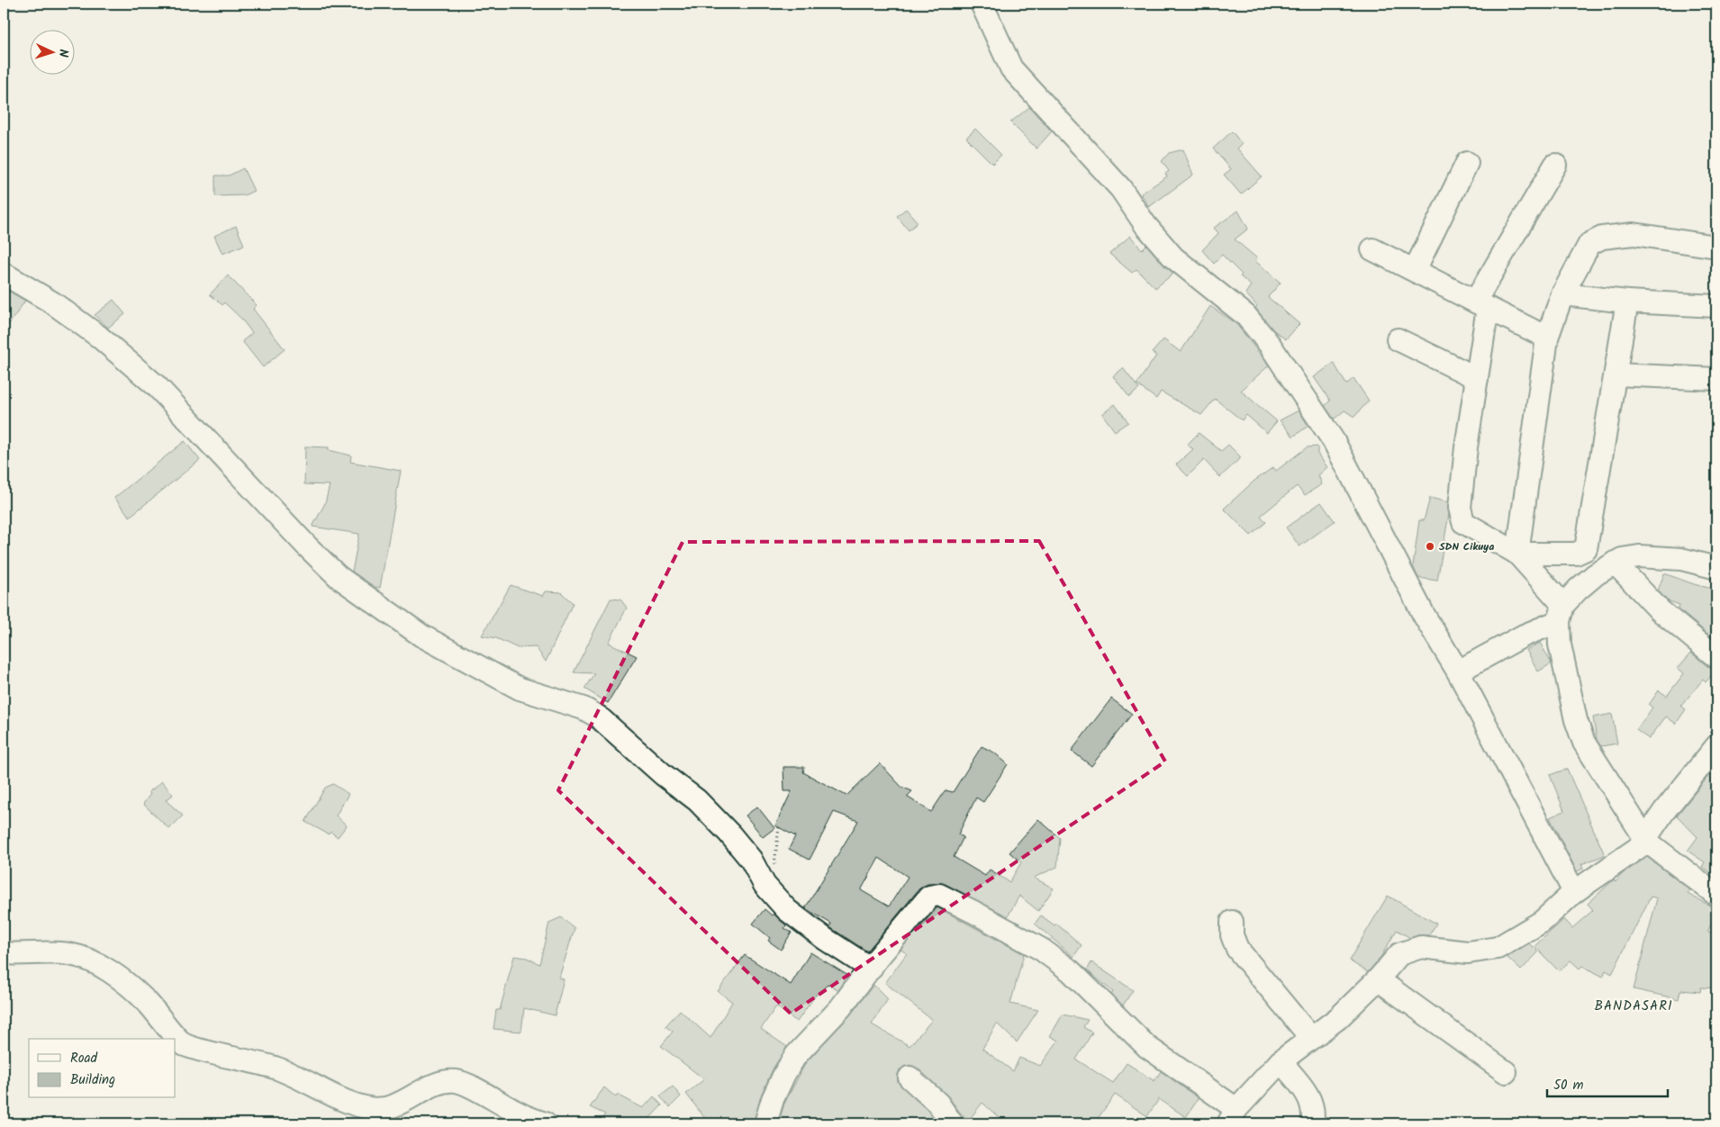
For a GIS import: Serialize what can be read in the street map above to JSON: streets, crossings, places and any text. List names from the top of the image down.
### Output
{
  "districts": ["BANDASARI"],
  "places": ["SDN Cikuya"],
  "legend": ["Road", "Building"],
  "scale_bar": "50 m",
  "north": "right"
}
